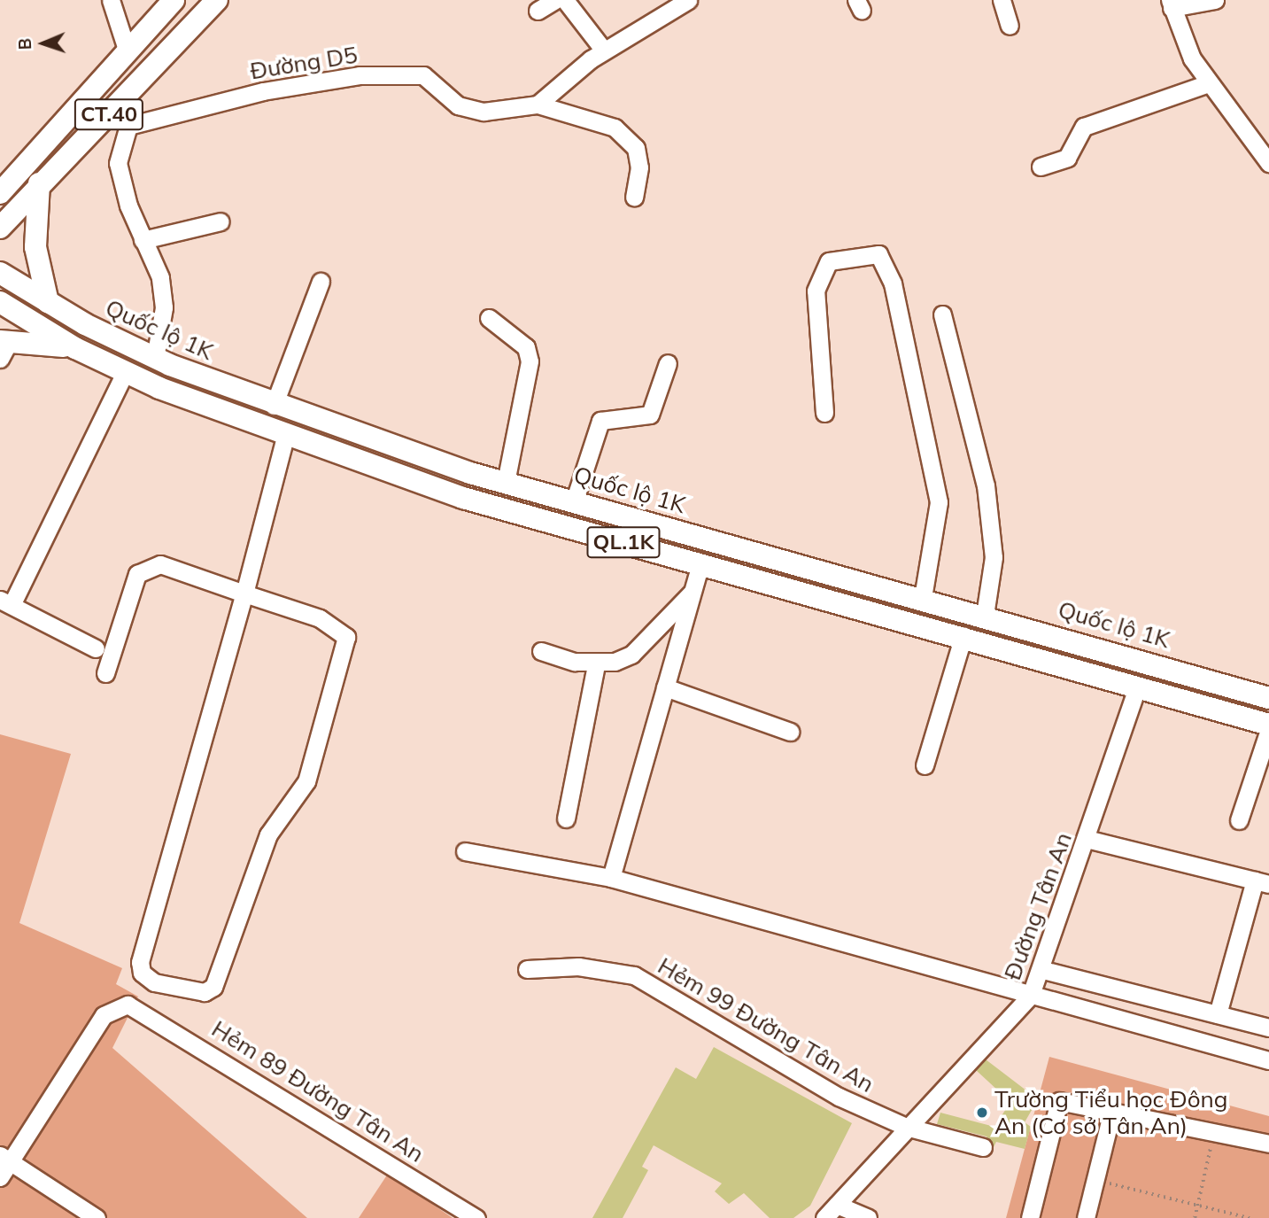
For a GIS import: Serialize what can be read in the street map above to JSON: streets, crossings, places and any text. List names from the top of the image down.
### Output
{
  "streets": {
    "main road": ["CT.40", "Quốc lộ 1K", "QL.1K"],
    "street": [
      "Đường D5",
      "Đường Tân An",
      "Hẻm 99 Đường Tân An",
      "Hẻm 89 Đường Tân An"
    ]
  },
  "crossings": [
    ["QL.1K", "Đường Tân An"],
    ["Đường Tân An", "Hẻm 99 Đường Tân An"]
  ],
  "places": ["Trường Tiểu học Đông An (Cơ sở Tân An)"],
  "north": "left"
}
